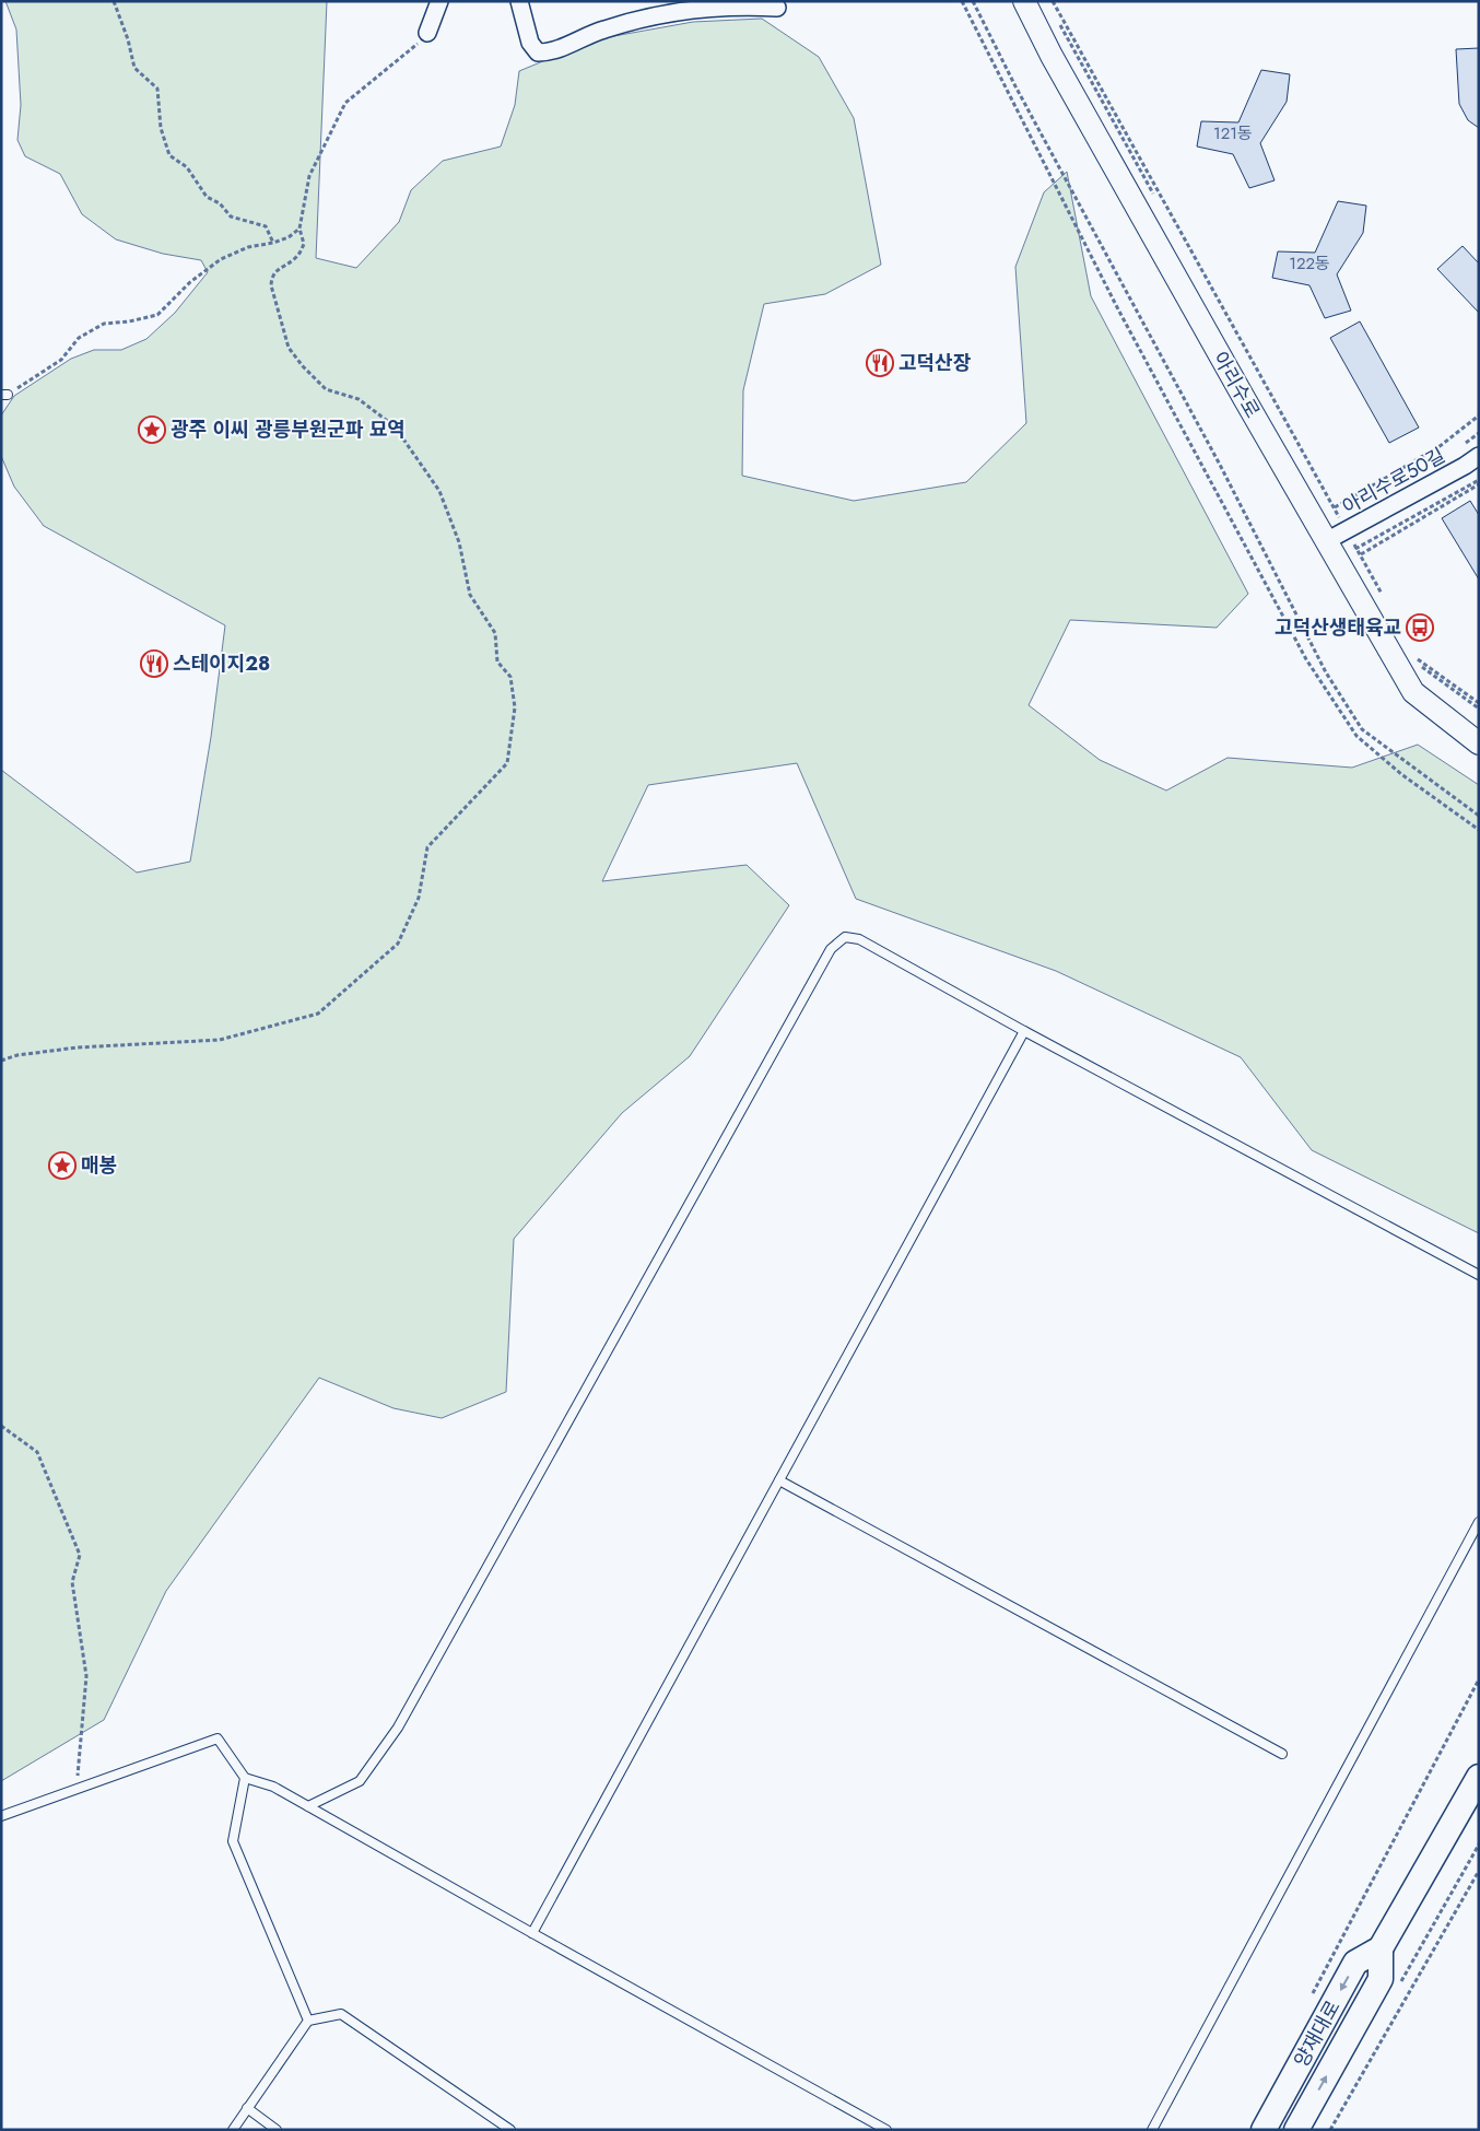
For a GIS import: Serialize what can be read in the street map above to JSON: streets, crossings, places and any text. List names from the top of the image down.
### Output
{
  "streets": {
    "main road": ["아리수로", "양재대로"],
    "street": ["아리수로50길"]
  },
  "crossings": [
    ["아리수로", "아리수로50길"]
  ],
  "places": {
    "restaurant": ["고덕산장", "스테이지28"],
    "place": ["광주 이씨 광릉부원군파 묘역", "매봉"],
    "bus stop": ["고덕산생태육교"]
  },
  "house_numbers": ["121동", "122동"]
}
